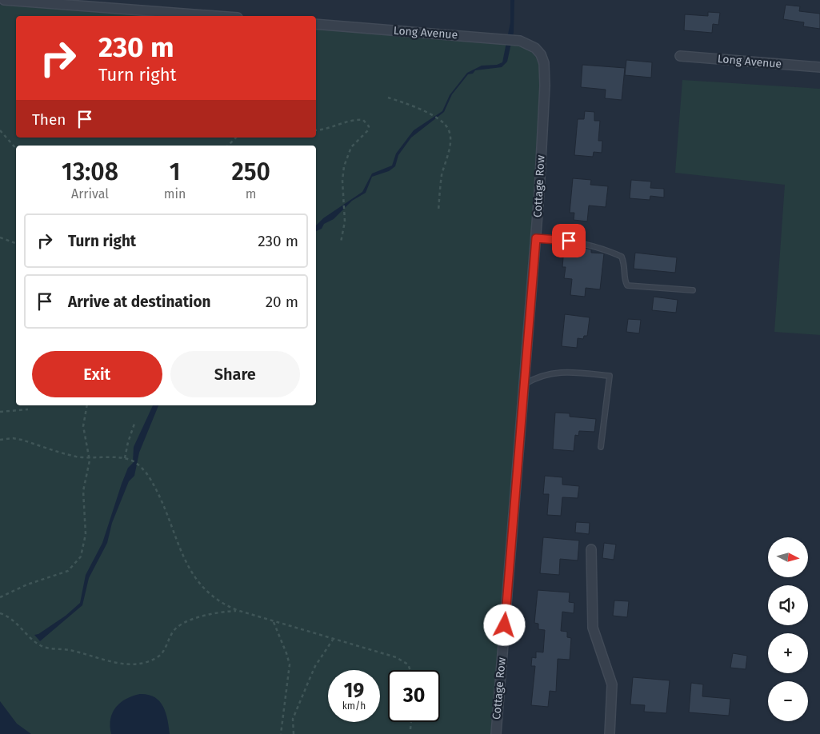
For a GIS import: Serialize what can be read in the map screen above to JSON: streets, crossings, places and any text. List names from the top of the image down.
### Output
{
  "streets": {
    "street": ["Long Avenue", "Cottage Row"]
  },
  "crossings": [
    ["Long Avenue", "Cottage Row"]
  ],
  "north": "right",
  "page": {
    "turn": ["230 m", "Turn right"],
    "then": "Then",
    "eta": [
      "13:08",
      "Arrival",
      "1",
      "min",
      "250",
      "m"
    ],
    "list": [
      {
        "name": "Turn right",
        "value": "230 m"
      },
      {
        "name": "Arrive at destination",
        "value": "20 m"
      }
    ],
    "buttons": ["Exit", "Share"],
    "map_buttons": ["+", "−"],
    "speed": "19 km/h",
    "limit": "30"
  }
}
